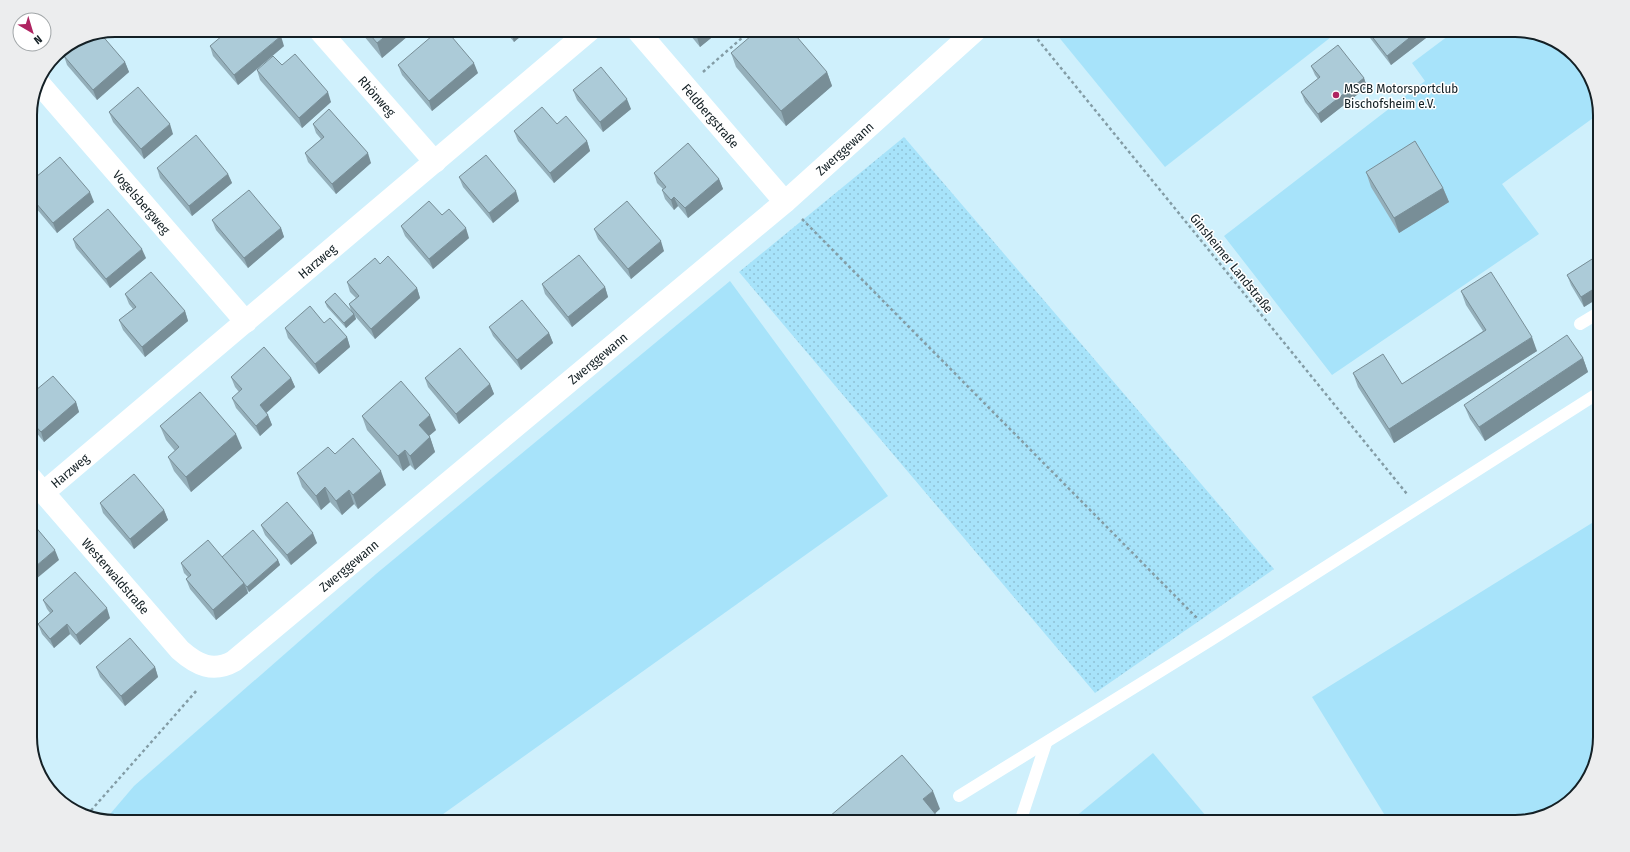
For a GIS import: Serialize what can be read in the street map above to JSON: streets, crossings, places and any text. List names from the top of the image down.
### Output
{
  "streets": {
    "street": [
      "Rhönweg",
      "Feldbergstraße",
      "Zwerggewann",
      "Vogelsbergweg",
      "Harzweg",
      "Westerwaldstraße"
    ],
    "path": ["Ginsheimer Landstraße"]
  },
  "crossings": [
    ["Rhönweg", "Harzweg"],
    ["Feldbergstraße", "Zwerggewann"],
    ["Zwerggewann", "Westerwaldstraße"],
    ["Vogelsbergweg", "Harzweg"],
    ["Harzweg", "Westerwaldstraße"]
  ],
  "places": ["MSCB Motorsportclub Bischofsheim e.V."],
  "north": "bottom right"
}
